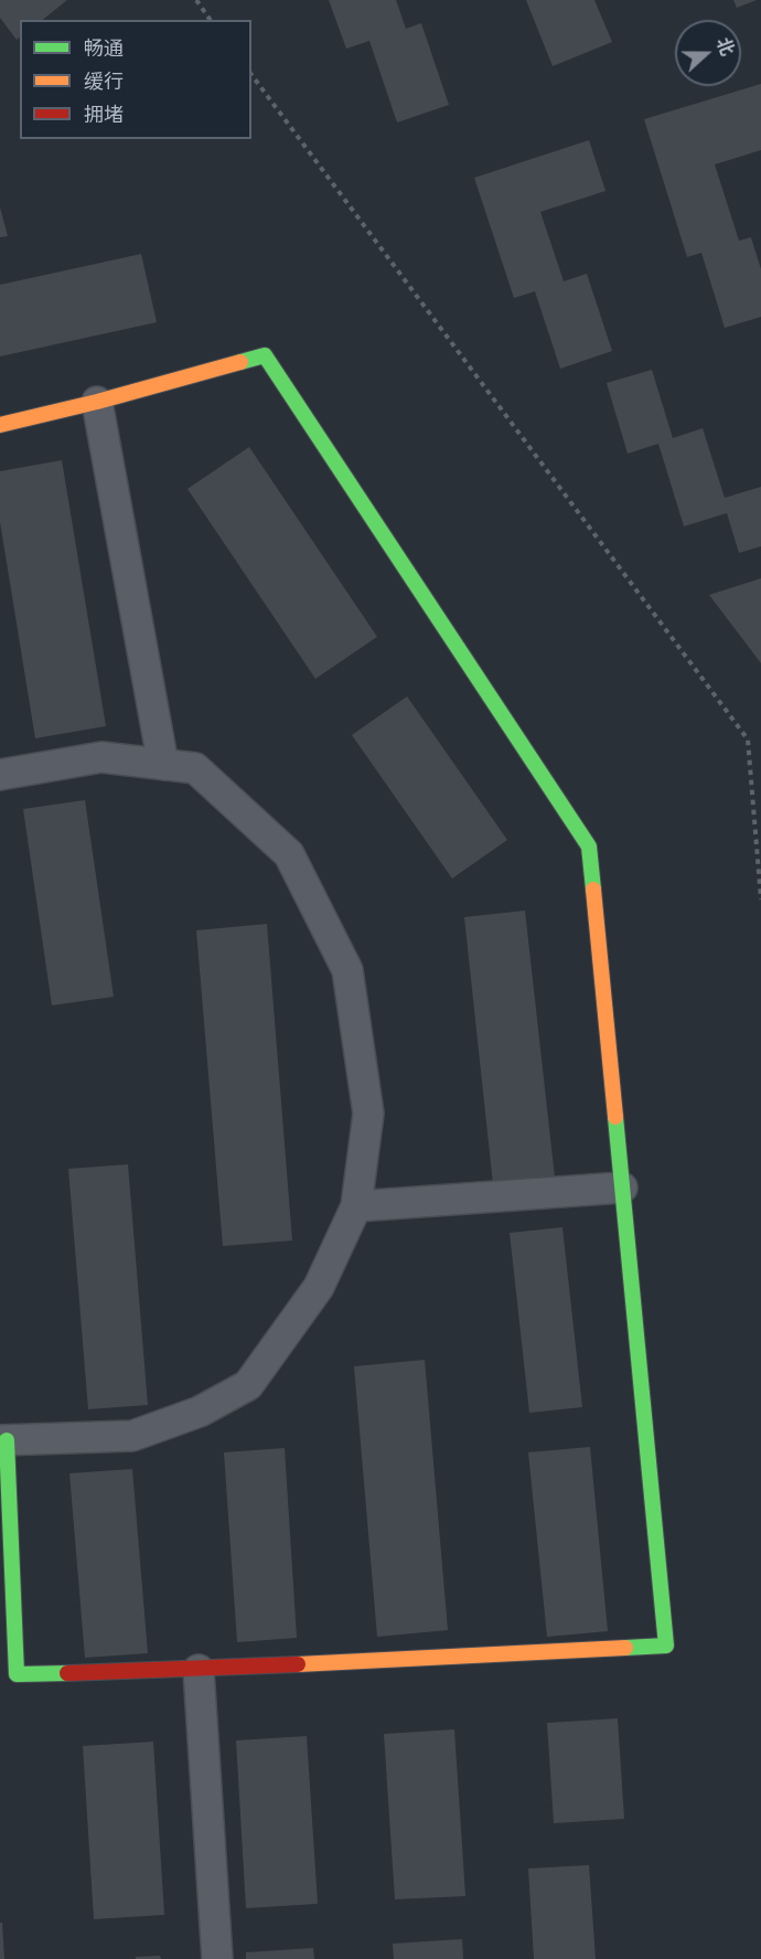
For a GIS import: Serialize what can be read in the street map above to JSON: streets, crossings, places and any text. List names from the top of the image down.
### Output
{
  "legend": ["畅通", "缓行", "拥堵"],
  "north": "right"
}
